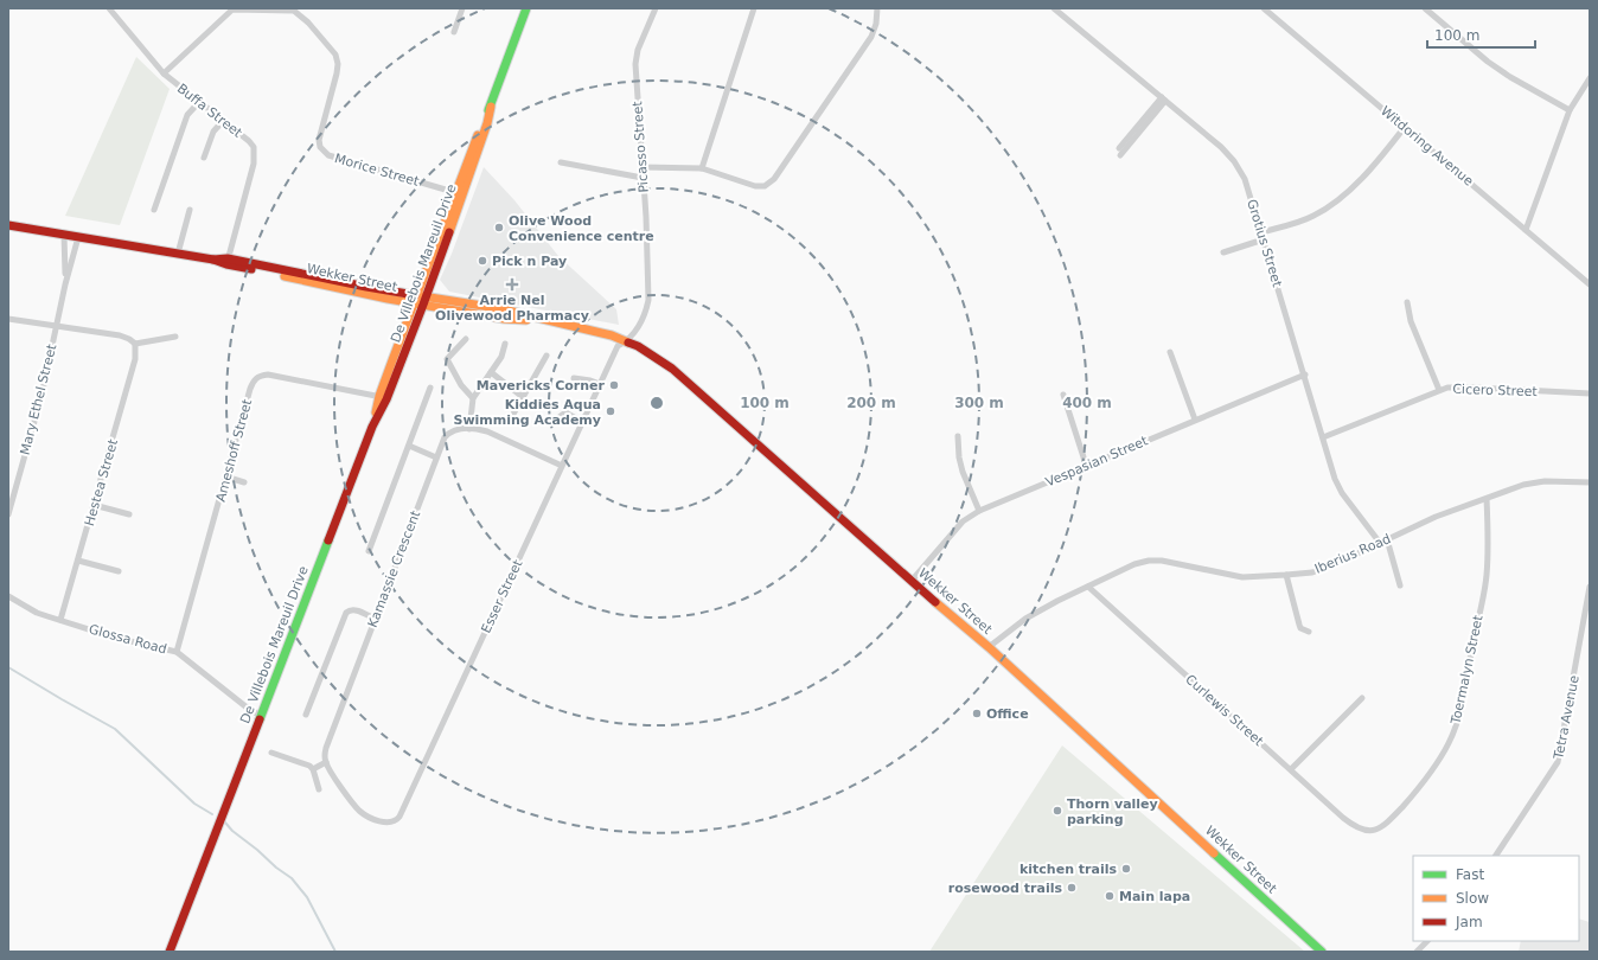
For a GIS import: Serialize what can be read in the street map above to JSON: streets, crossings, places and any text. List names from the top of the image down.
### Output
{
  "streets": {
    "street": [
      "Buffa Street",
      "Witdoring Avenue",
      "Picasso Street",
      "Morice Street",
      "Grotius Street",
      "De Villebois Mareuil Drive",
      "Wekker Street",
      "Cicero Street",
      "Mary Ethel Street",
      "Ameshoff Street",
      "Vespasian Street",
      "Hestea Street",
      "Iberius Road",
      "Kamassie Crescent",
      "Esser Street",
      "Glossa Road",
      "Toermalyn Street",
      "Curlewis Street",
      "Tetra Avenue"
    ]
  },
  "crossings": [
    ["Buffa Street", "Morice Street"],
    ["Buffa Street", "Wekker Street"],
    ["Picasso Street", "Wekker Street"],
    ["Picasso Street", "Esser Street"],
    ["Morice Street", "De Villebois Mareuil Drive"],
    ["Grotius Street", "Cicero Street"],
    ["Grotius Street", "Vespasian Street"],
    ["Grotius Street", "Iberius Road"],
    ["De Villebois Mareuil Drive", "Wekker Street"],
    ["De Villebois Mareuil Drive", "Ameshoff Street"],
    ["De Villebois Mareuil Drive", "Glossa Road"],
    ["Wekker Street", "Mary Ethel Street"],
    ["Wekker Street", "Vespasian Street"],
    ["Wekker Street", "Iberius Road"],
    ["Wekker Street", "Esser Street"],
    ["Ameshoff Street", "Glossa Road"],
    ["Hestea Street", "Glossa Road"],
    ["Iberius Road", "Toermalyn Street"],
    ["Iberius Road", "Curlewis Street"],
    ["Kamassie Crescent", "Esser Street"],
    ["Toermalyn Street", "Curlewis Street"]
  ],
  "places": {
    "other": [
      "Olive Wood Convenience centre",
      "Pick n Pay",
      "Mavericks Corner",
      "Kiddies Aqua Swimming Academy",
      "Office",
      "Thorn valley parking",
      "kitchen trails",
      "rosewood trails",
      "Main lapa"
    ],
    "health": ["Arrie Nel Olivewood Pharmacy"]
  },
  "legend": ["Fast", "Slow", "Jam"],
  "scale_bar": "100 m",
  "rings": [
    "100 m",
    "200 m",
    "300 m",
    "400 m"
  ]
}
